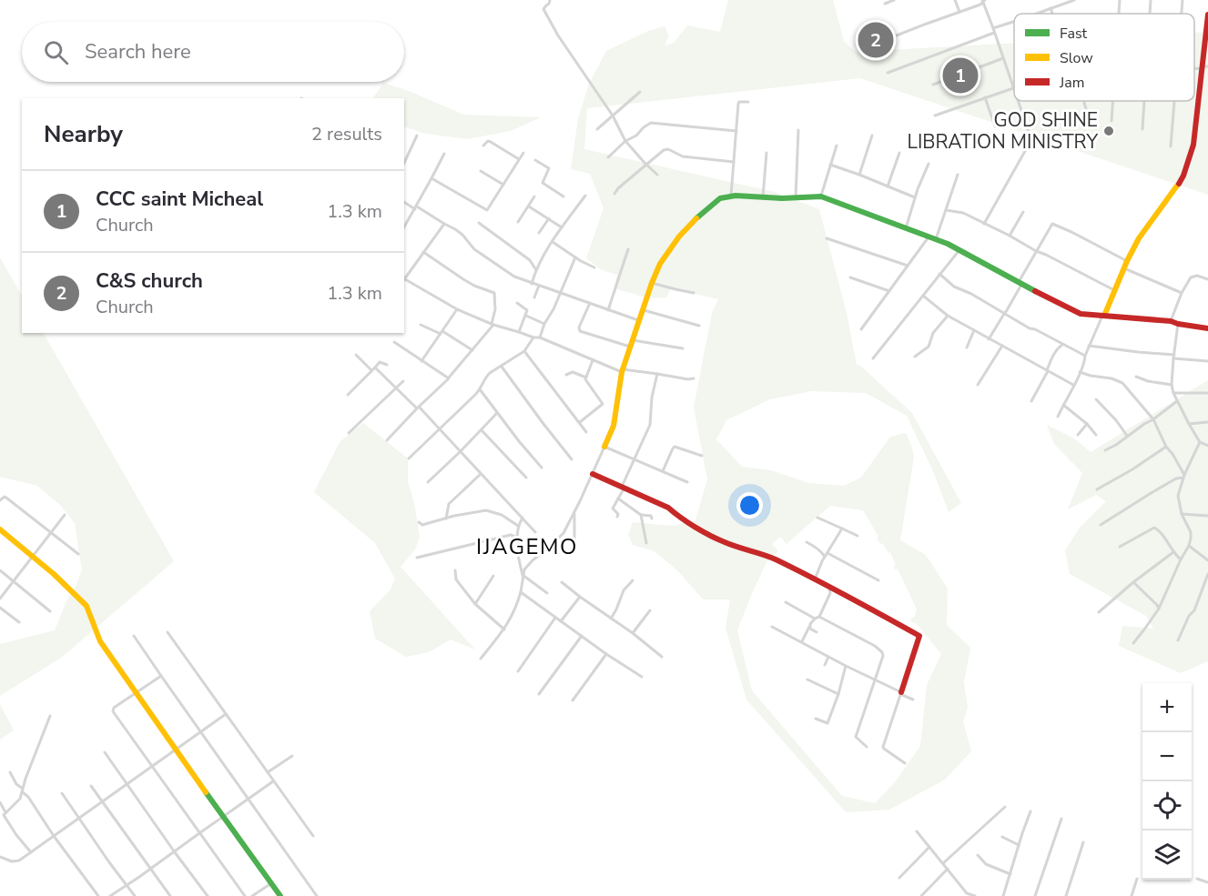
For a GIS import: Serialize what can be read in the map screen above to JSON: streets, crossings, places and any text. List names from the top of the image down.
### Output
{
  "districts": ["IJAGEMO"],
  "places": ["GOD SHINE LIBRATION MINISTRY"],
  "legend": ["Fast", "Slow", "Jam"],
  "page": {
    "pins": ["2", "1"],
    "search": "Search here",
    "heading": ["Nearby", "2 results"],
    "list": [
      {
        "mark": "1",
        "name": "CCC saint Micheal",
        "note": "Church",
        "value": "1.3 km"
      },
      {
        "mark": "2",
        "name": "C&S church",
        "note": "Church",
        "value": "1.3 km"
      }
    ],
    "map_buttons": ["+", "−"]
  }
}
